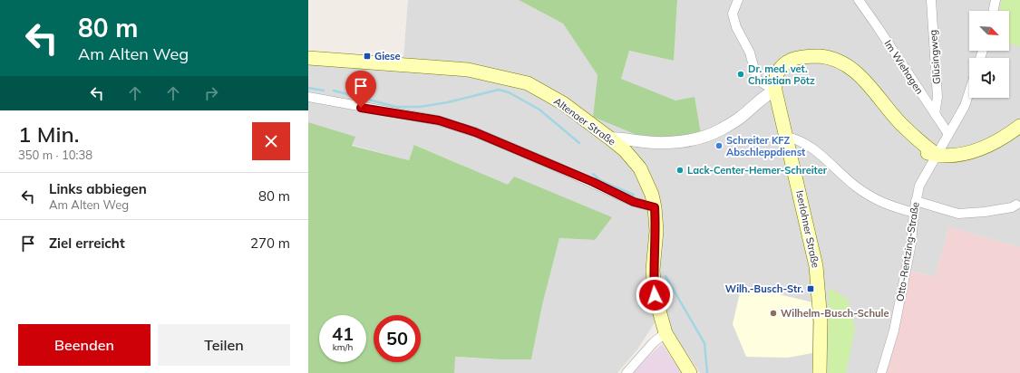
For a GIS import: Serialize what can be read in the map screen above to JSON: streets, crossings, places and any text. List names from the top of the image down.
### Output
{
  "streets": {
    "main road": ["Altenaer Straße", "Iserlohner Straße"],
    "street": ["Glüsingweg", "Im Wiehagen", "Otto-Rentzing-Straße"]
  },
  "crossings": [
    ["Glüsingweg", "Im Wiehagen"],
    ["Im Wiehagen", "Otto-Rentzing-Straße"],
    ["Iserlohner Straße", "Otto-Rentzing-Straße"]
  ],
  "places": {
    "transit": ["Giese", "Wilh.-Busch-Str."],
    "other": [
      "Dr. med. vet. Christian Pötz",
      "Schreiter KFZ Abschleppdienst",
      "Lack-Center-Hemer-Schreiter",
      "Wilhelm-Busch-Schule"
    ]
  },
  "north": "bottom right",
  "page": {
    "turn": ["80 m", "Am Alten Weg"],
    "heading": ["1 Min.", "350 m · 10:38"],
    "list": [
      {
        "name": "Links abbiegen",
        "note": "Am Alten Weg",
        "value": "80 m"
      },
      {
        "name": "Ziel erreicht",
        "value": "270 m"
      }
    ],
    "speed": "41 km/h",
    "limit": "50",
    "buttons": ["Beenden", "Teilen"]
  }
}
